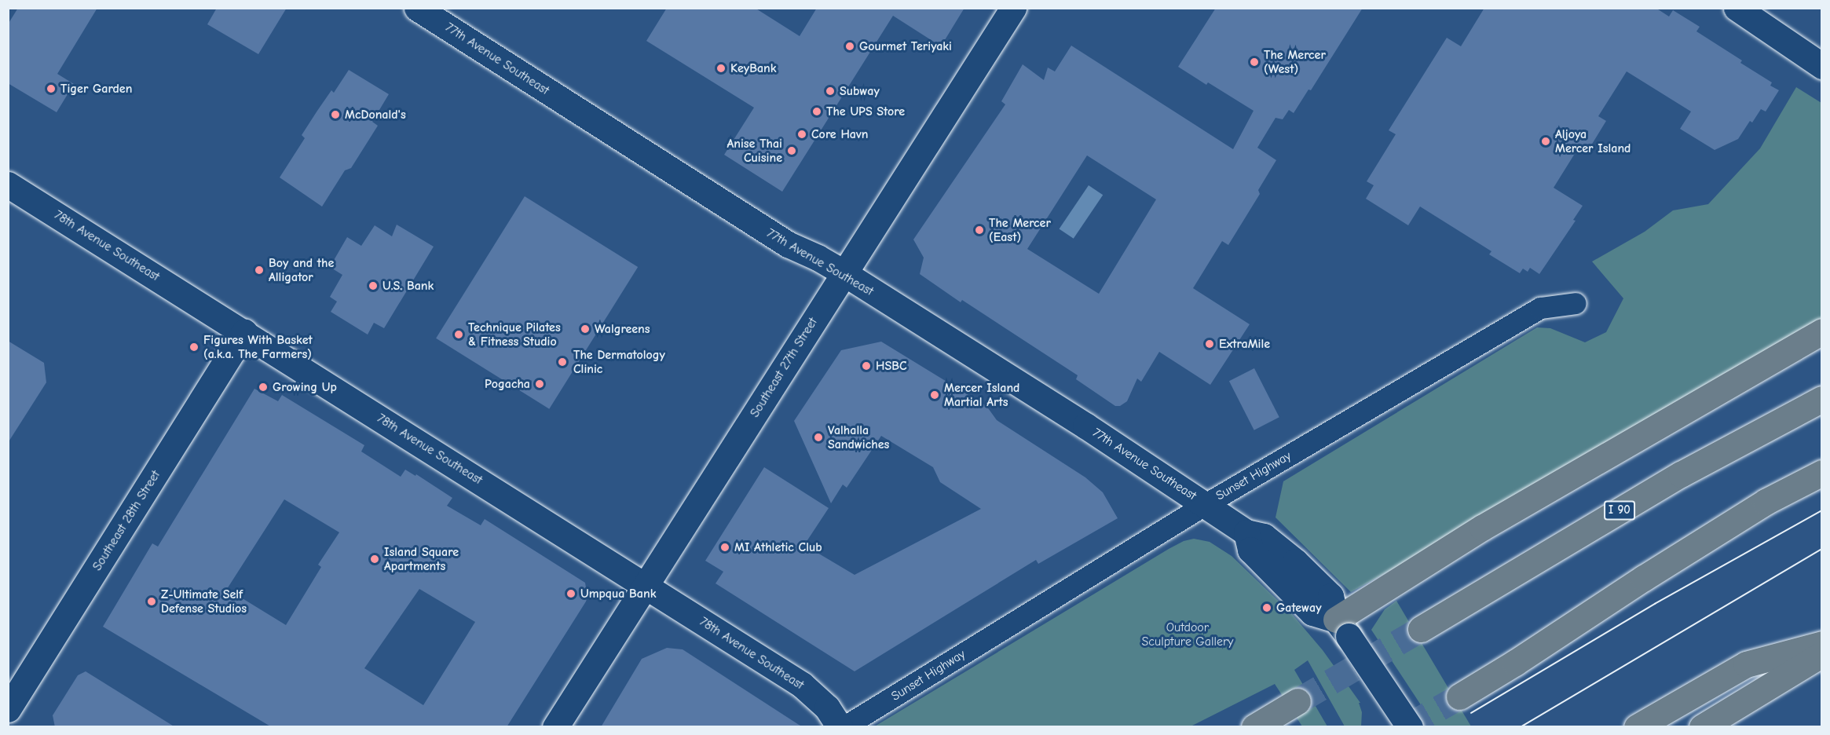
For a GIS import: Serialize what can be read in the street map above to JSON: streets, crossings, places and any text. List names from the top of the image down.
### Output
{
  "streets": {
    "highway": ["I 90"],
    "street": [
      "77th Avenue Southeast",
      "78th Avenue Southeast",
      "Southeast 27th Street",
      "Sunset Highway",
      "Southeast 28th Street"
    ]
  },
  "crossings": [
    ["77th Avenue Southeast", "Southeast 27th Street"],
    ["77th Avenue Southeast", "Sunset Highway"],
    ["78th Avenue Southeast", "Southeast 27th Street"],
    ["78th Avenue Southeast", "Sunset Highway"],
    ["78th Avenue Southeast", "Southeast 28th Street"]
  ],
  "parks": ["Outdoor Sculpture Gallery"],
  "places": [
    "Gourmet Teriyaki",
    "The Mercer (West)",
    "KeyBank",
    "Tiger Garden",
    "Subway",
    "The UPS Store",
    "McDonald's",
    "Core Havn",
    "Aljoya Mercer Island",
    "Anise Thai Cuisine",
    "The Mercer (East)",
    "Boy and the Alligator",
    "U.S. Bank",
    "Walgreens",
    "Technique Pilates & Fitness Studio",
    "ExtraMile",
    "Figures With Basket (a.k.a. The Farmers)",
    "The Dermatology Clinic",
    "HSBC",
    "Pogacha",
    "Growing Up",
    "Mercer Island Martial Arts",
    "Valhalla Sandwiches",
    "MI Athletic Club",
    "Island Square Apartments",
    "Umpqua Bank",
    "Z-Ultimate Self Defense Studios",
    "Gateway"
  ]
}
